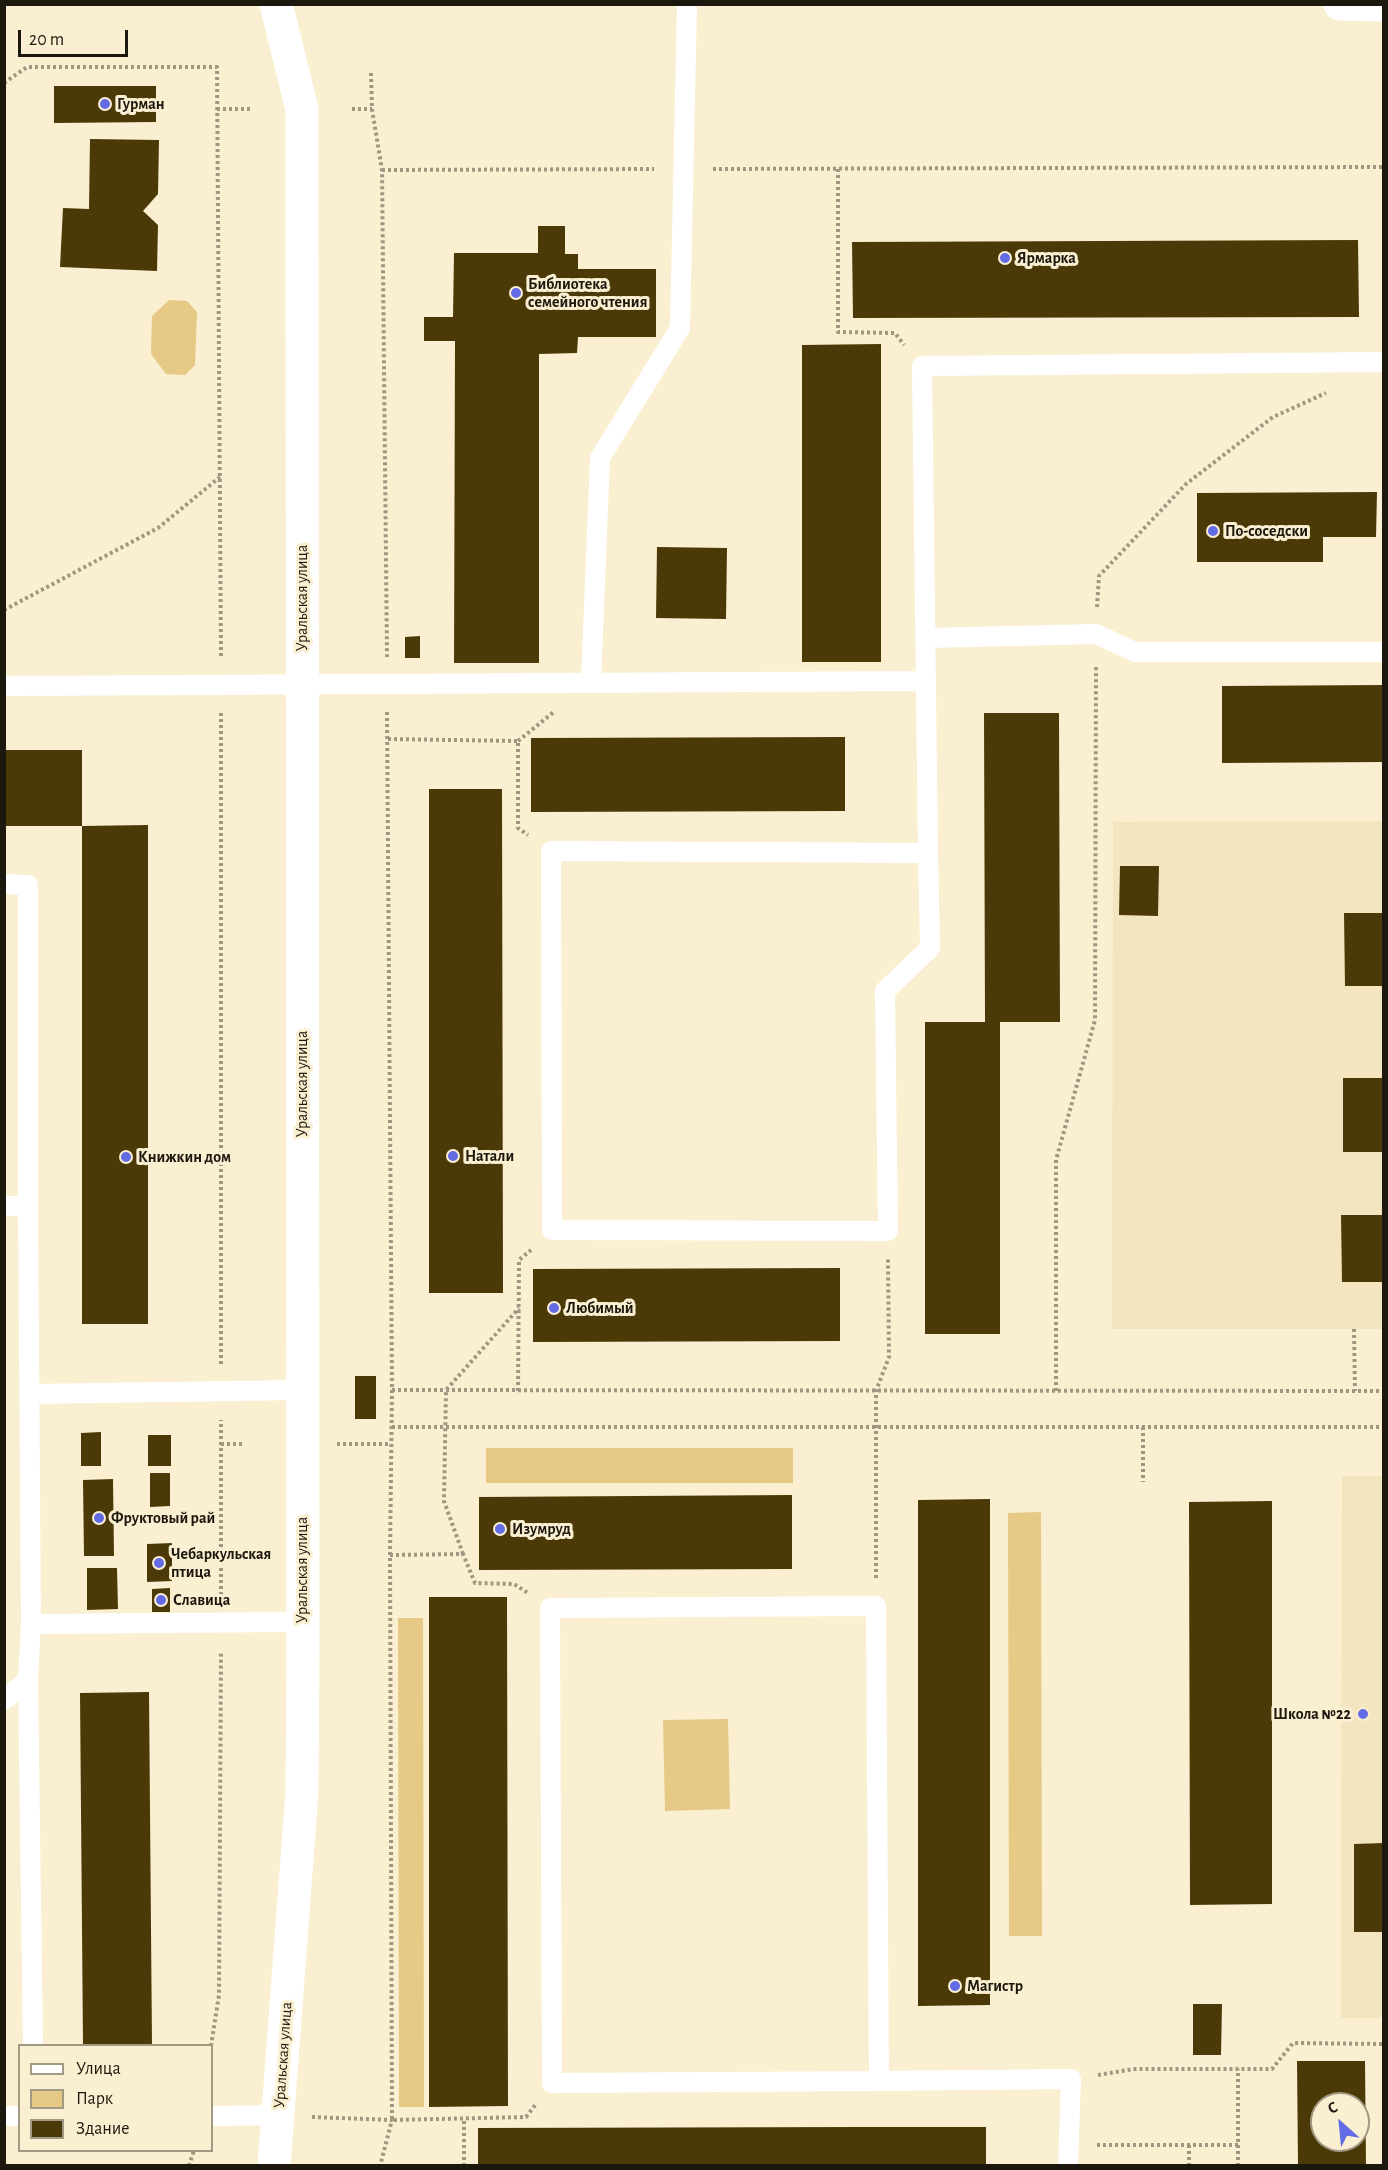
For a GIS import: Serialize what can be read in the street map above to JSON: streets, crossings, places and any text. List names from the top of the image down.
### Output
{
  "streets": {
    "street": ["Уральская улица"]
  },
  "places": [
    "Гурман",
    "Ярмарка",
    "Библиотека семейного чтения",
    "По-соседски",
    "Натали",
    "Книжкин дом",
    "Любимый",
    "Фруктовый рай",
    "Изумруд",
    "Чебаркульская птица",
    "Славица",
    "Школа №22",
    "Магистр"
  ],
  "legend": ["Улица", "Парк", "Здание"],
  "scale_bar": "20 m",
  "north": "top left"
}
